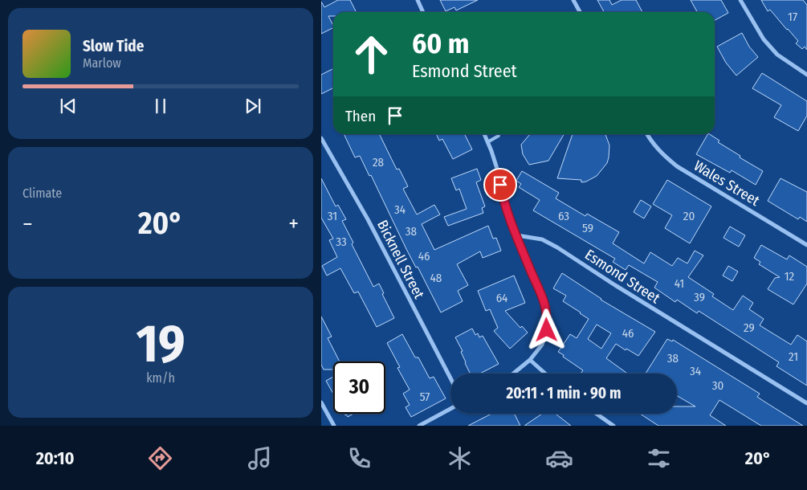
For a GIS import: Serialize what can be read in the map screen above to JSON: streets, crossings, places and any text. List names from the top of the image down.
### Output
{
  "streets": {
    "street": ["Wales Street", "Bicknell Street", "Esmond Street"]
  },
  "house_numbers": [
    "17",
    "28",
    "34",
    "31",
    "63",
    "20",
    "59",
    "38",
    "33",
    "46",
    "12",
    "48",
    "41",
    "39",
    "64",
    "29",
    "46",
    "21",
    "38",
    "34",
    "30",
    "57"
  ],
  "page": {
    "turn": ["60 m", "Esmond Street"],
    "song": ["Slow Tide", "Marlow"],
    "then": "Then",
    "tile": [
      "Climate",
      ["19", "km/h"]
    ],
    "heat": ["−", "20°", "+"],
    "limit": "30",
    "trip": "20:11 · 1 min · 90 m",
    "tabs": ["20:10", "20°"]
  }
}
